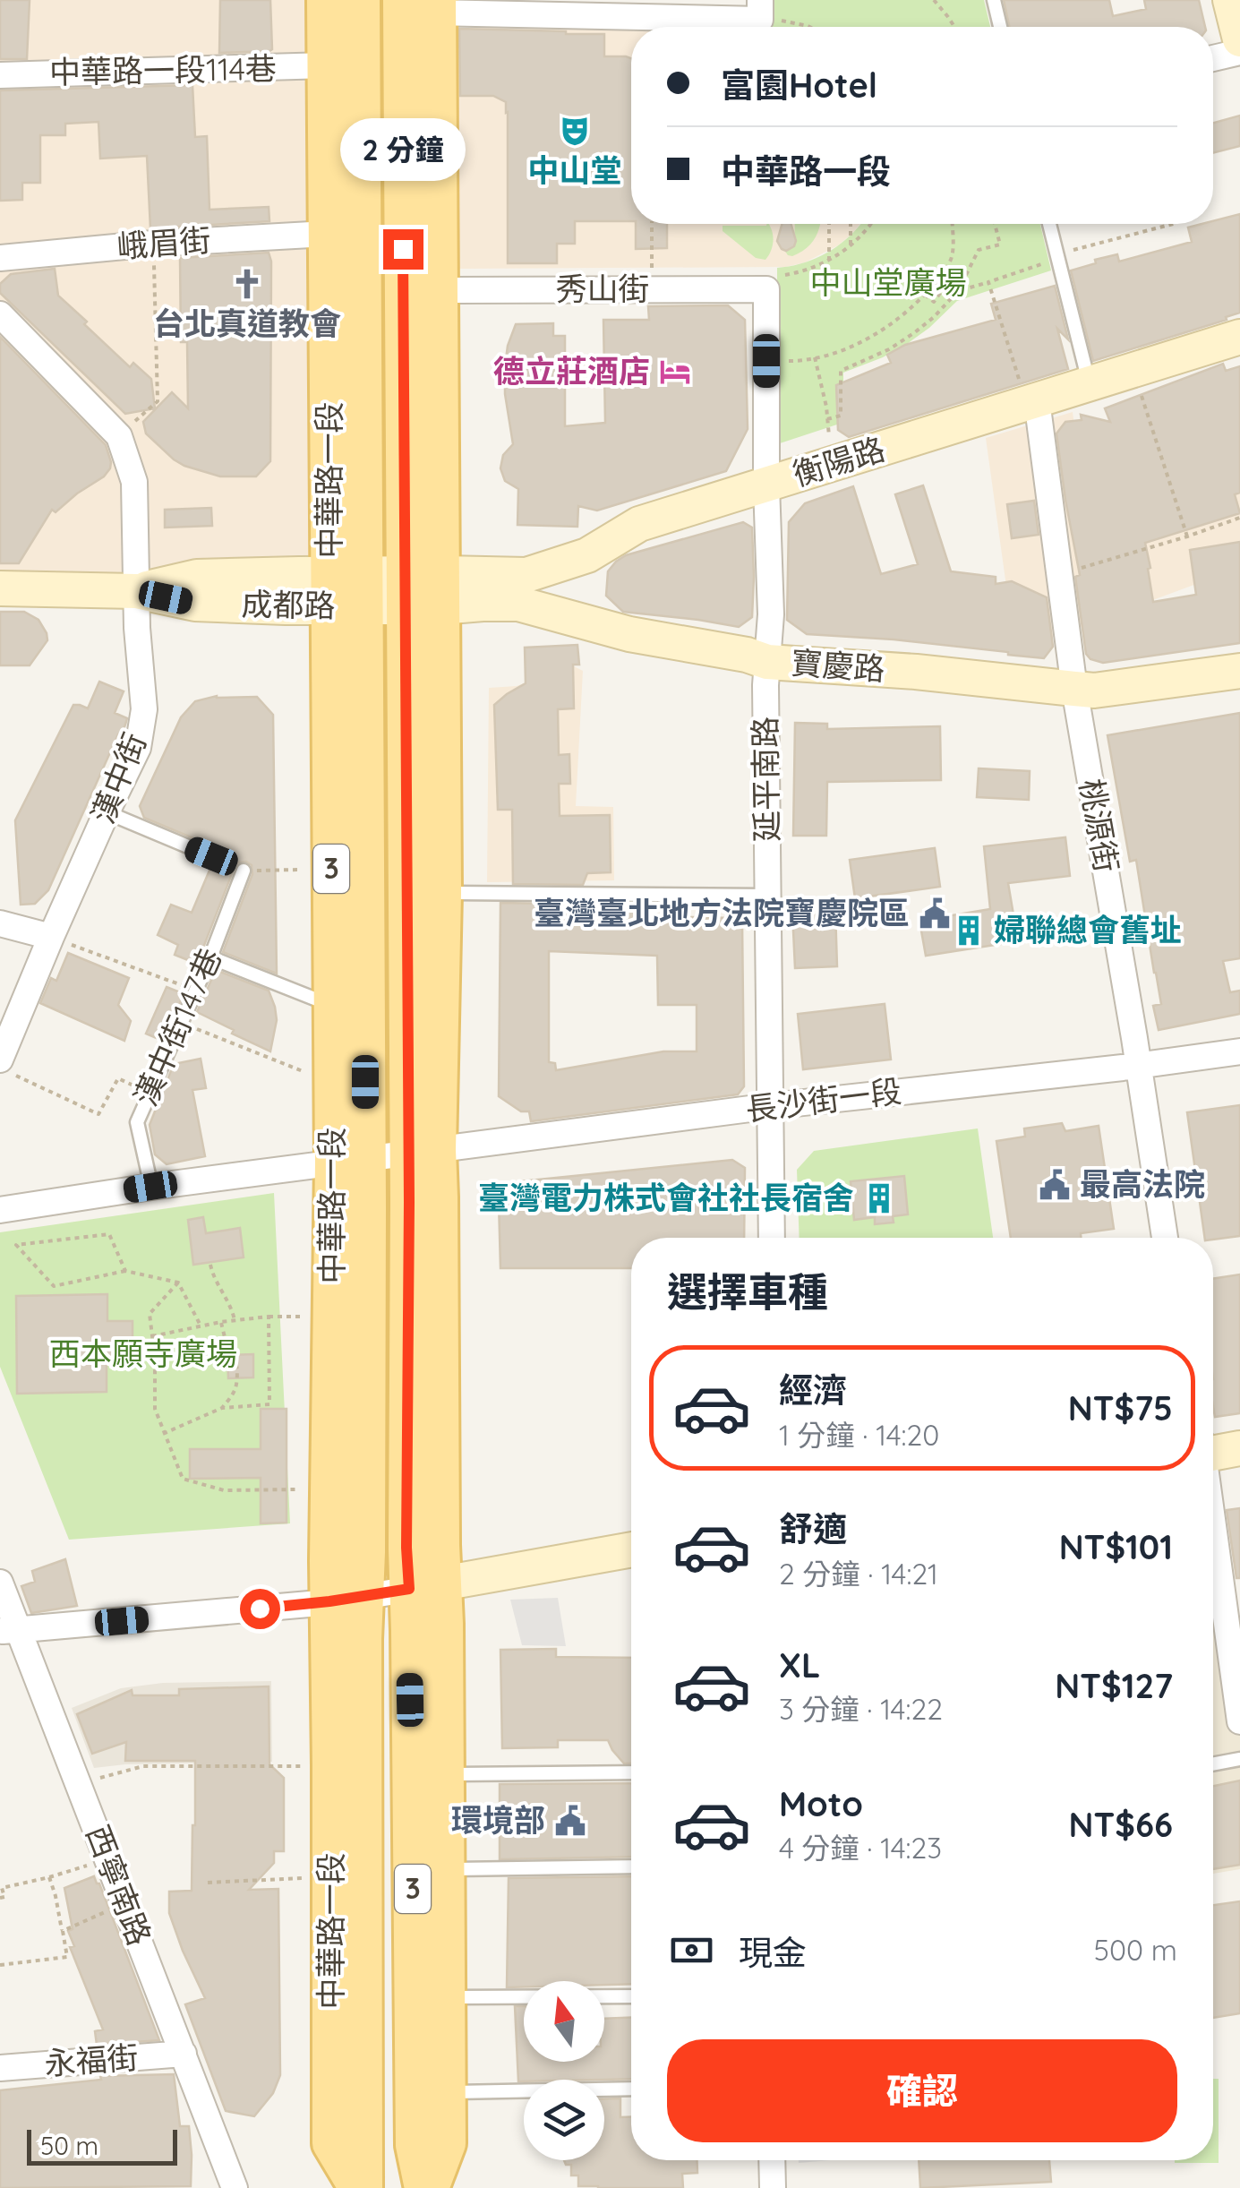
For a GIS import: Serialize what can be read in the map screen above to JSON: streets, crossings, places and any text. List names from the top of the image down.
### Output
{
  "streets": {
    "main road": ["中華路一段", "3"],
    "street": [
      "中華路一段114巷",
      "峨眉街",
      "秀山街",
      "衡陽路",
      "成都路",
      "寶慶路",
      "漢中街",
      "延平南路",
      "桃源街",
      "長沙街一段",
      "西寧南路",
      "永福街"
    ],
    "lane": ["漢中街147巷"]
  },
  "crossings": [
    ["中華路一段114巷", "中華路一段"],
    ["峨眉街", "中華路一段"],
    ["秀山街", "延平南路"],
    ["秀山街", "3"],
    ["衡陽路", "成都路"],
    ["衡陽路", "寶慶路"],
    ["衡陽路", "延平南路"],
    ["衡陽路", "桃源街"],
    ["衡陽路", "3"],
    ["中華路一段", "成都路"],
    ["中華路一段", "長沙街一段"],
    ["成都路", "寶慶路"],
    ["成都路", "漢中街"],
    ["成都路", "3"],
    ["寶慶路", "延平南路"],
    ["寶慶路", "桃源街"],
    ["寶慶路", "3"],
    ["延平南路", "長沙街一段"],
    ["桃源街", "長沙街一段"],
    ["3", "長沙街一段"],
    ["漢中街147巷", "長沙街一段"],
    ["西寧南路", "永福街"]
  ],
  "parks": ["中山堂廣場", "西本願寺廣場"],
  "places": {
    "theatre": ["中山堂"],
    "church": ["台北真道教會"],
    "hotel": ["德立莊酒店"],
    "public building": ["臺灣臺北地方法院寶慶院區", "最高法院", "環境部"],
    "building": ["婦聯總會舊址", "臺灣電力株式會社社長宿舍"]
  },
  "scale_bar": "50 m",
  "north": "top",
  "page": {
    "banner": ["富園Hotel", "中華路一段"],
    "bubble": "2 分鐘",
    "heading": "選擇車種",
    "list": [
      {
        "name": "經濟",
        "note": "1 分鐘 · 14:20",
        "value": "NT$75"
      },
      {
        "name": "舒適",
        "note": "2 分鐘 · 14:21",
        "value": "NT$101"
      },
      {
        "name": "XL",
        "note": "3 分鐘 · 14:22",
        "value": "NT$127"
      },
      {
        "name": "Moto",
        "note": "4 分鐘 · 14:23",
        "value": "NT$66"
      }
    ],
    "pay": ["現金", "500 m"],
    "buttons": "確認",
    "scale": "50 m"
  }
}
